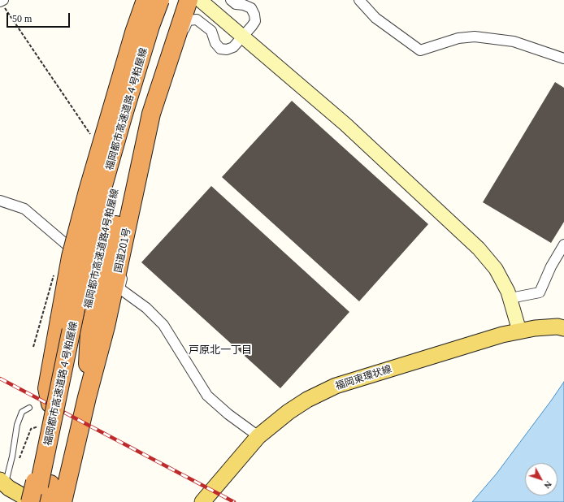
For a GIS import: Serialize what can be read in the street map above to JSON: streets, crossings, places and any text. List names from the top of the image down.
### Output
{
  "streets": {
    "highway": ["福岡都市高速道路４号粕屋線", "福岡都市高速道路4号粕屋線", "国道201号"],
    "main road": ["福岡東環状線"]
  },
  "districts": ["戸原北一丁目"],
  "scale_bar": "50 m",
  "north": "bottom right"
}
